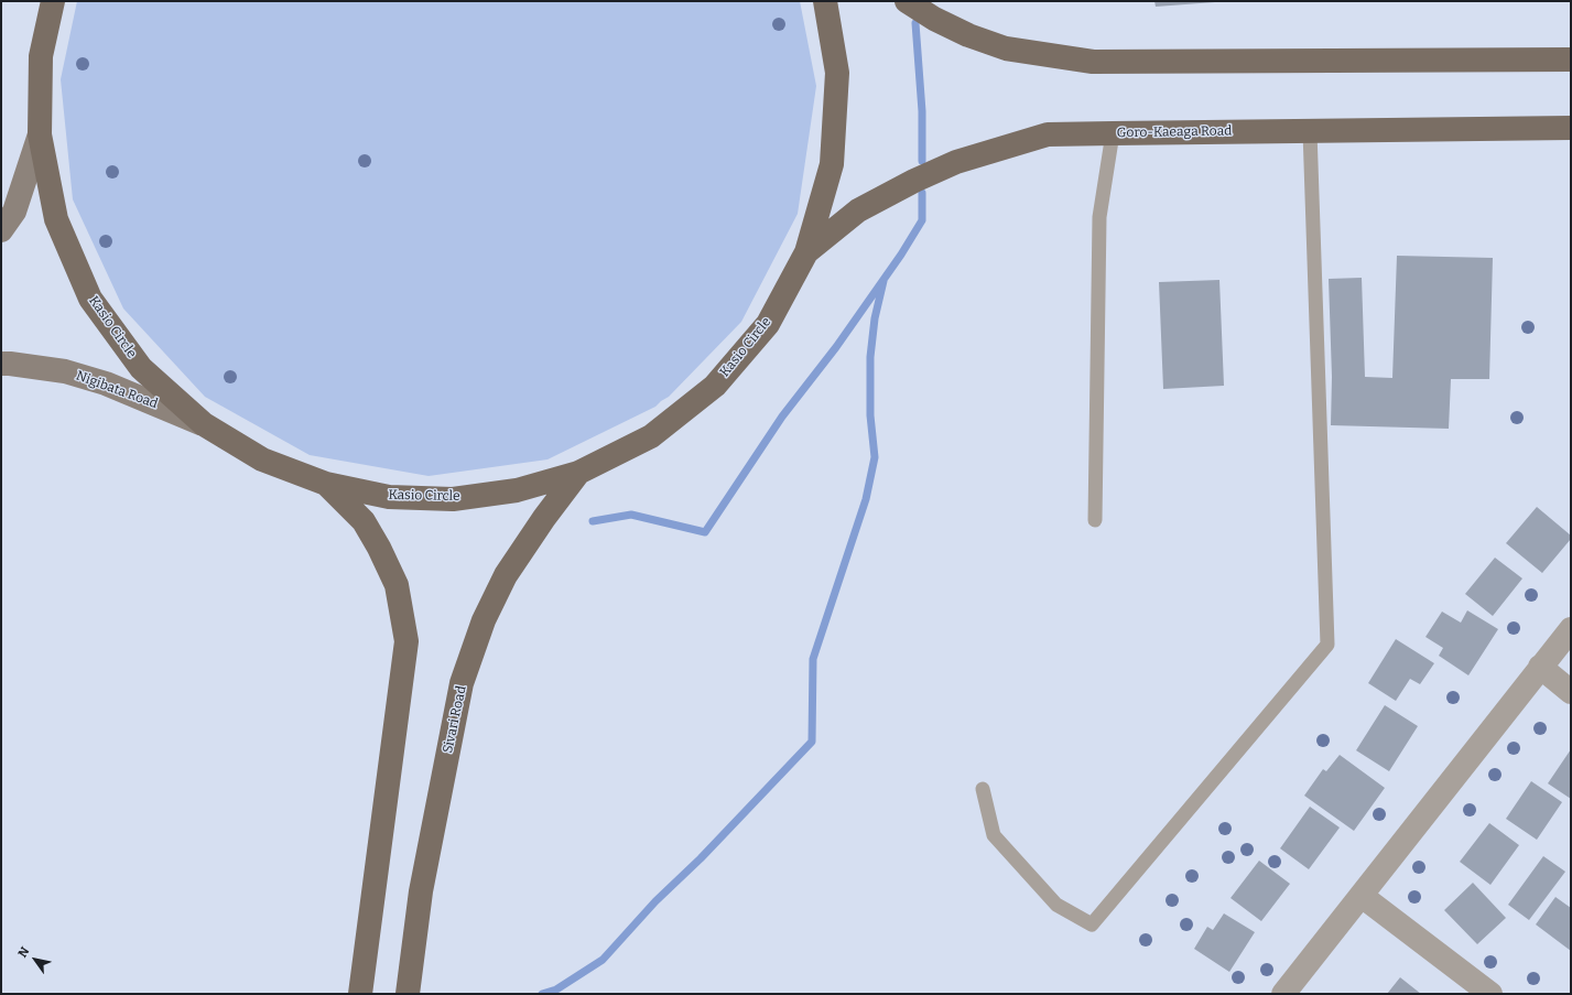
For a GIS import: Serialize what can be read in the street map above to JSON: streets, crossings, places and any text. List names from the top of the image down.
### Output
{
  "streets": {
    "main road": ["Goro-Kaeaga Road", "Kasio Circle", "Sivari Road"],
    "street": ["Nigibata Road"]
  },
  "crossings": [
    ["Goro-Kaeaga Road", "Kasio Circle"],
    ["Kasio Circle", "Nigibata Road"],
    ["Kasio Circle", "Sivari Road"]
  ],
  "north": "top left"
}
